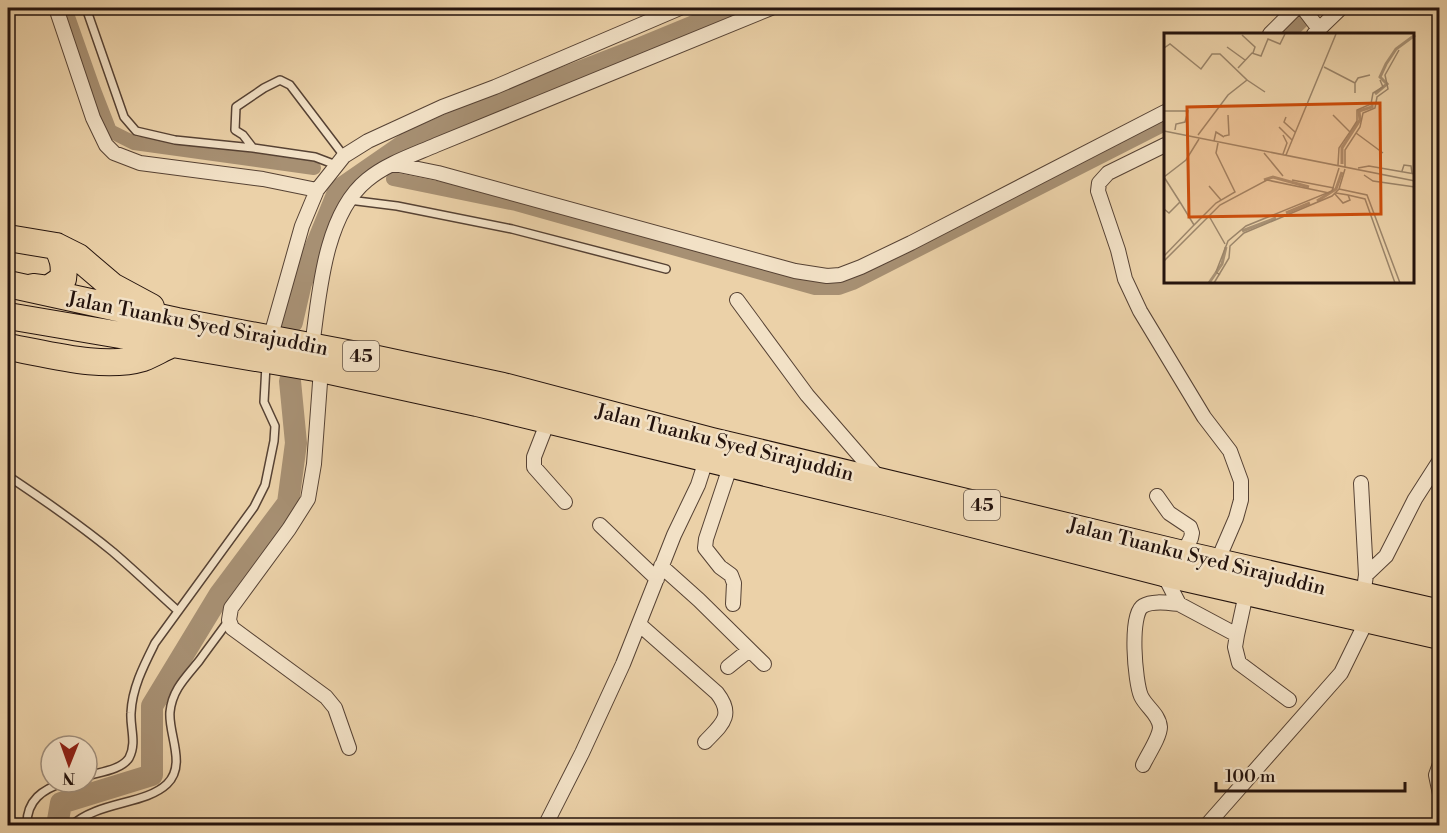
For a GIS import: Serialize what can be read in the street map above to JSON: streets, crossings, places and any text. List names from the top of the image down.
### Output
{
  "streets": {
    "highway": ["Jalan Tuanku Syed Sirajuddin", "45"]
  },
  "scale_bar": "100 m",
  "north": "bottom"
}
